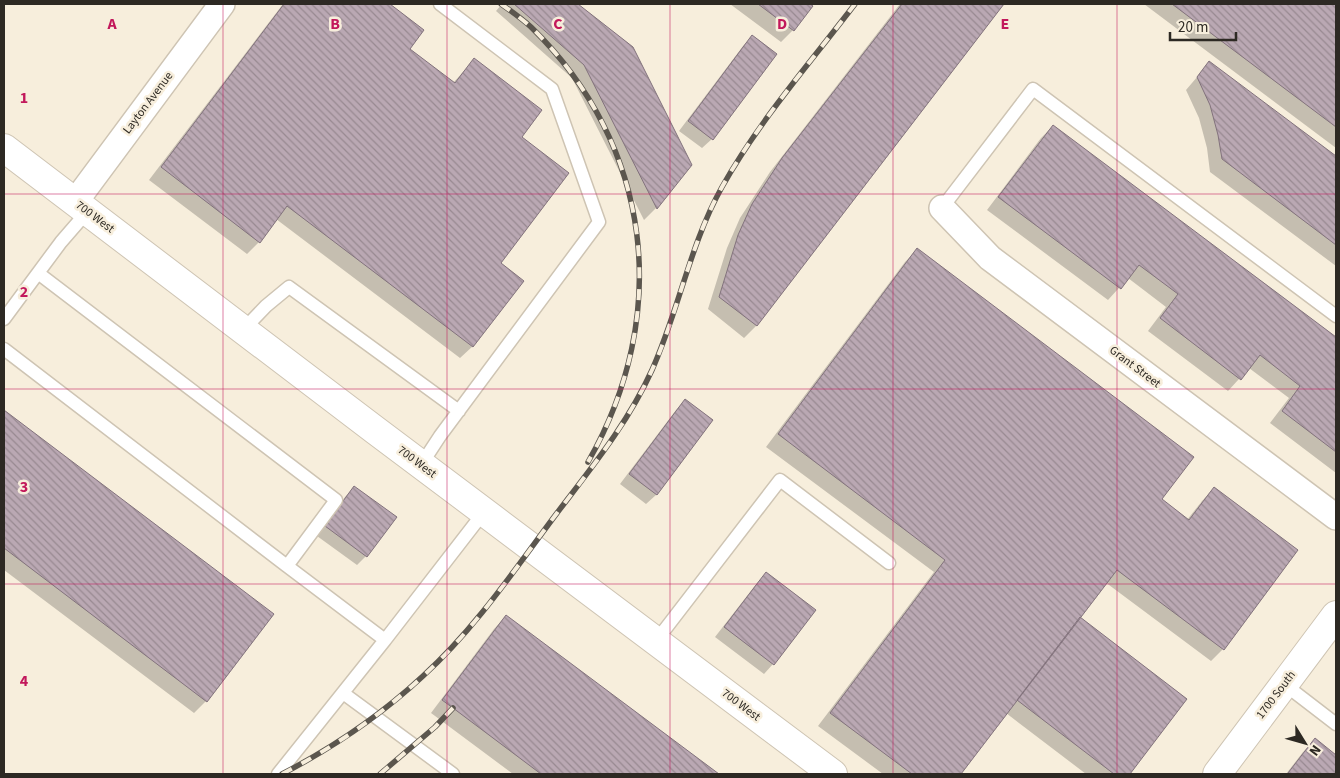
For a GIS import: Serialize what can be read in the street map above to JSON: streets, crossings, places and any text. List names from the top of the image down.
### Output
{
  "streets": {
    "street": [
      "Layton Avenue",
      "700 West",
      "Grant Street",
      "1700 South"
    ]
  },
  "crossings": [
    ["Layton Avenue", "700 West"]
  ],
  "scale_bar": "20 m",
  "north": "bottom right",
  "grid": {
    "columns": [
      "A",
      "B",
      "C",
      "D",
      "E"
    ],
    "rows": [
      "1",
      "2",
      "3",
      "4"
    ]
  }
}
